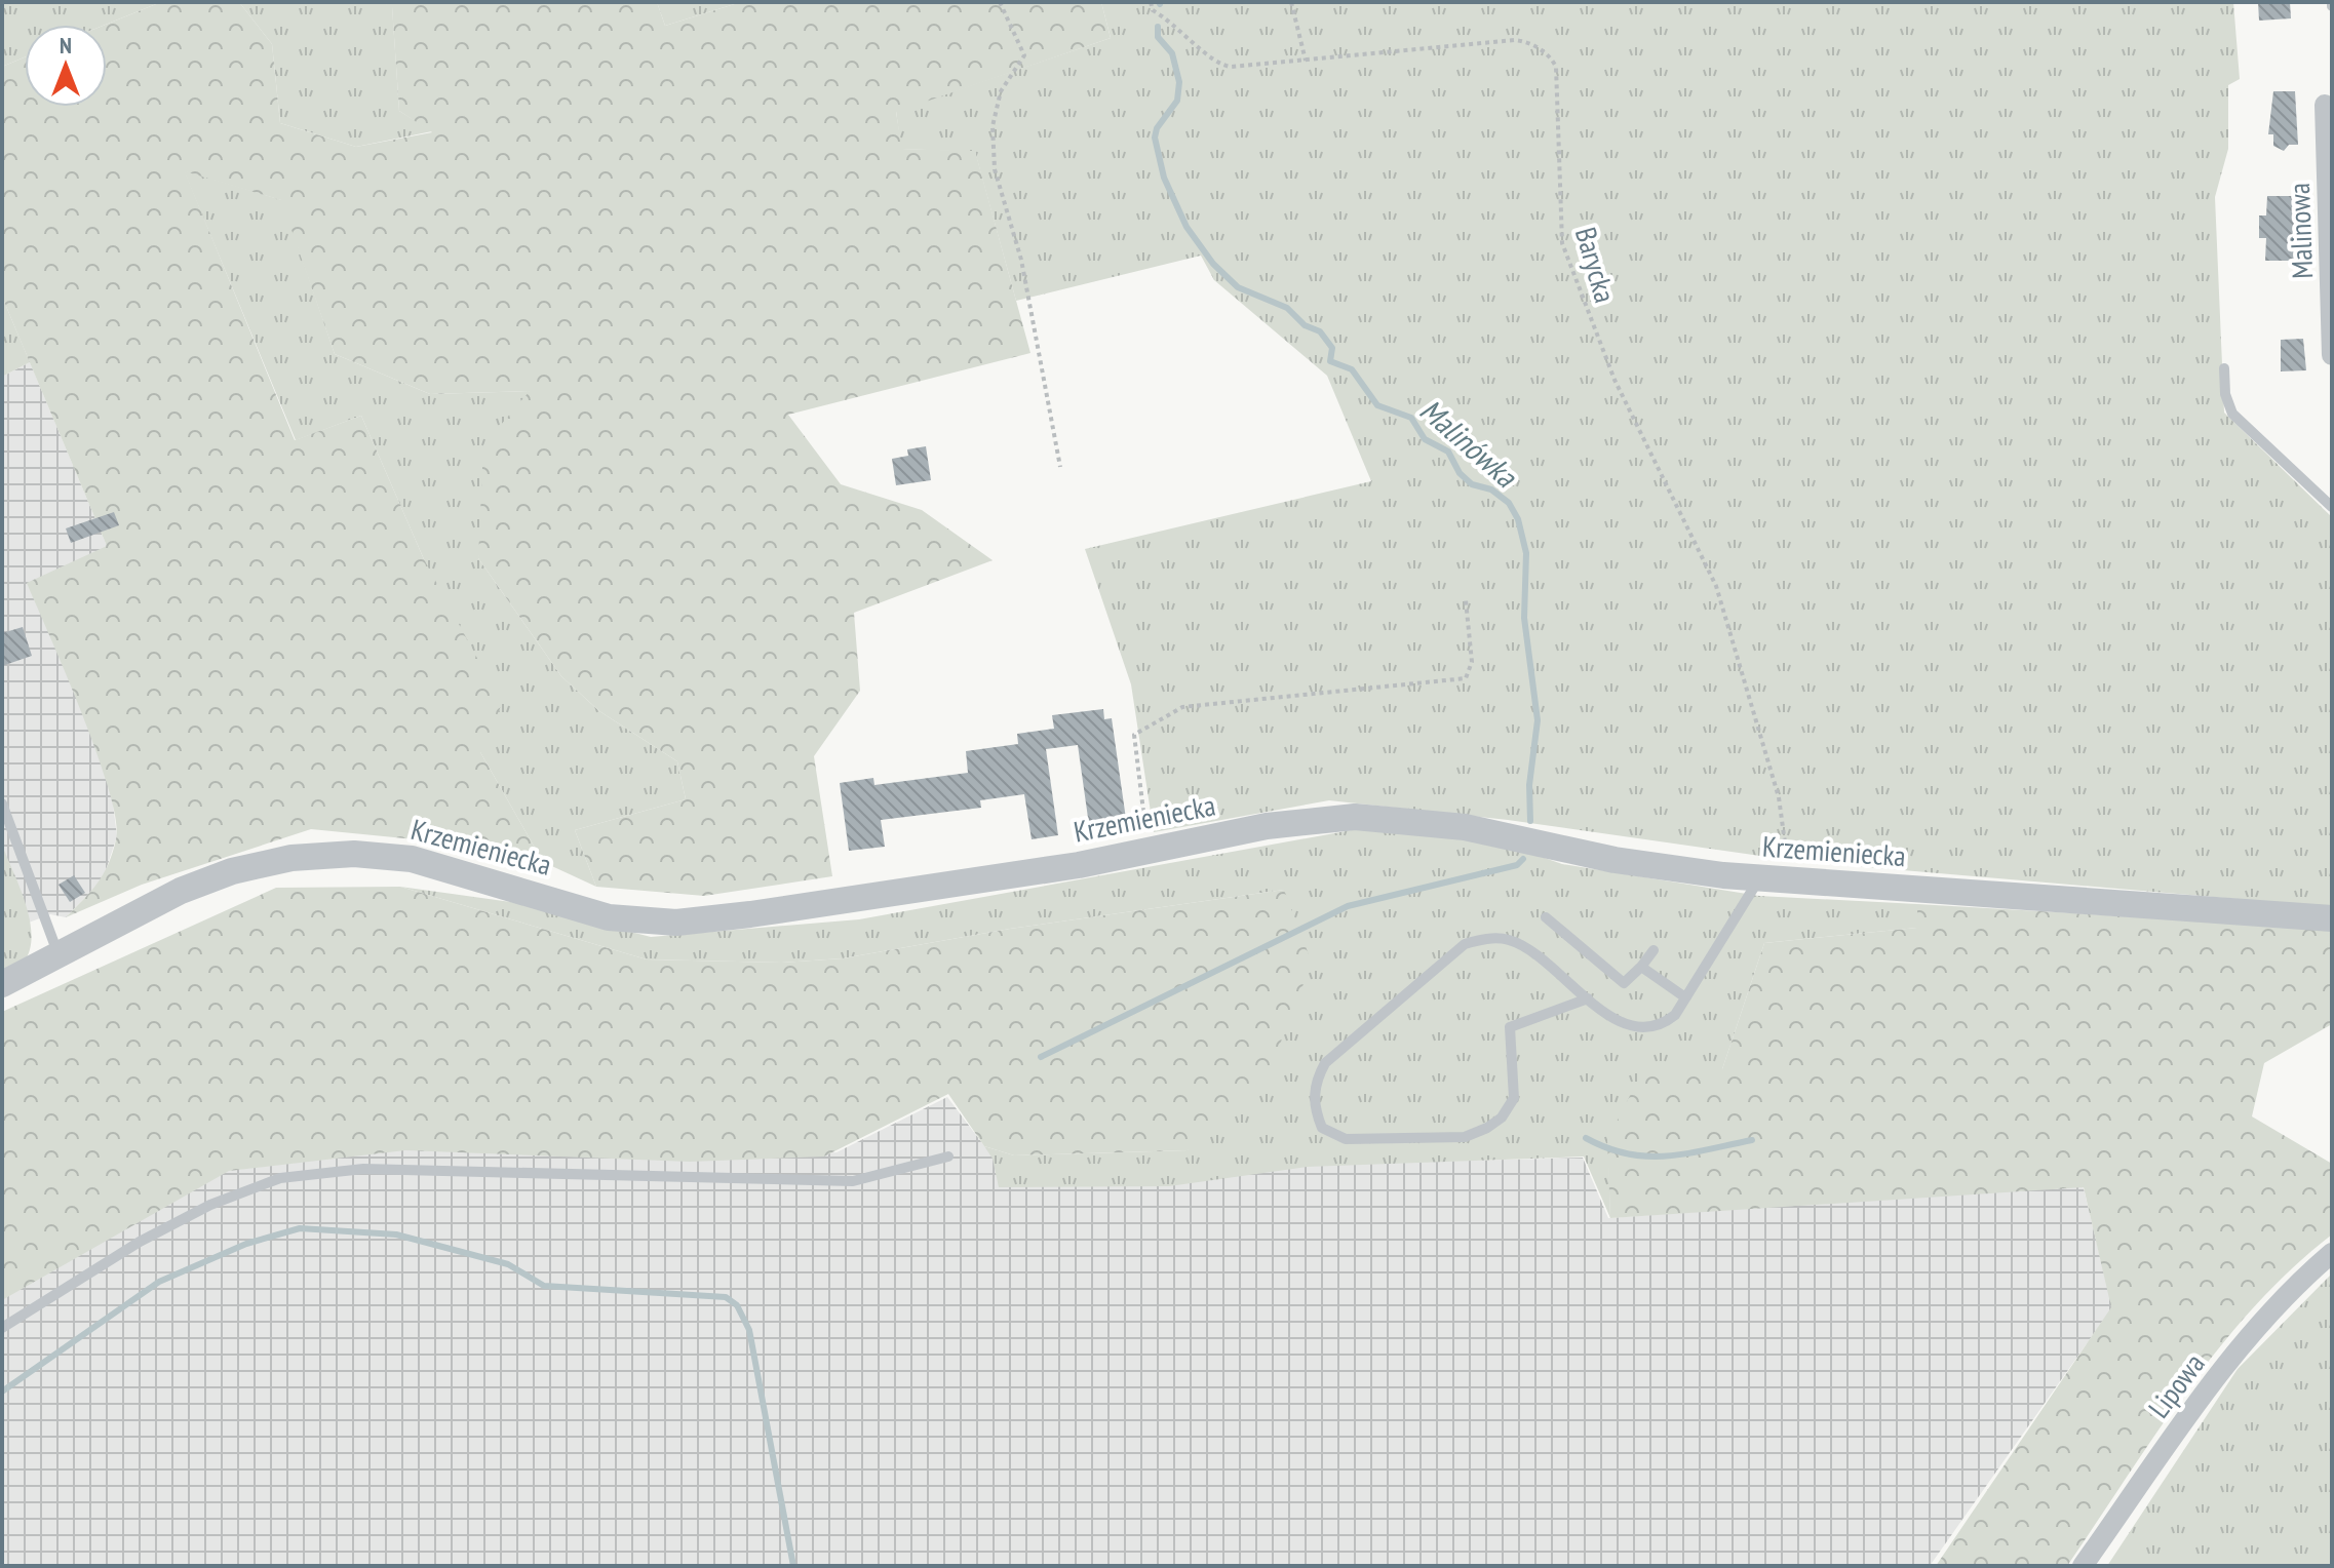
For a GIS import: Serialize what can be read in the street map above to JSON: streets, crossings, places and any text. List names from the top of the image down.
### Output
{
  "streets": {
    "street": ["Malinowa", "Krzemieniecka", "Lipowa"],
    "path": ["Barycka"]
  },
  "crossings": [
    ["Barycka", "Krzemieniecka"]
  ],
  "water": ["Malinówka"],
  "north": "top"
}
